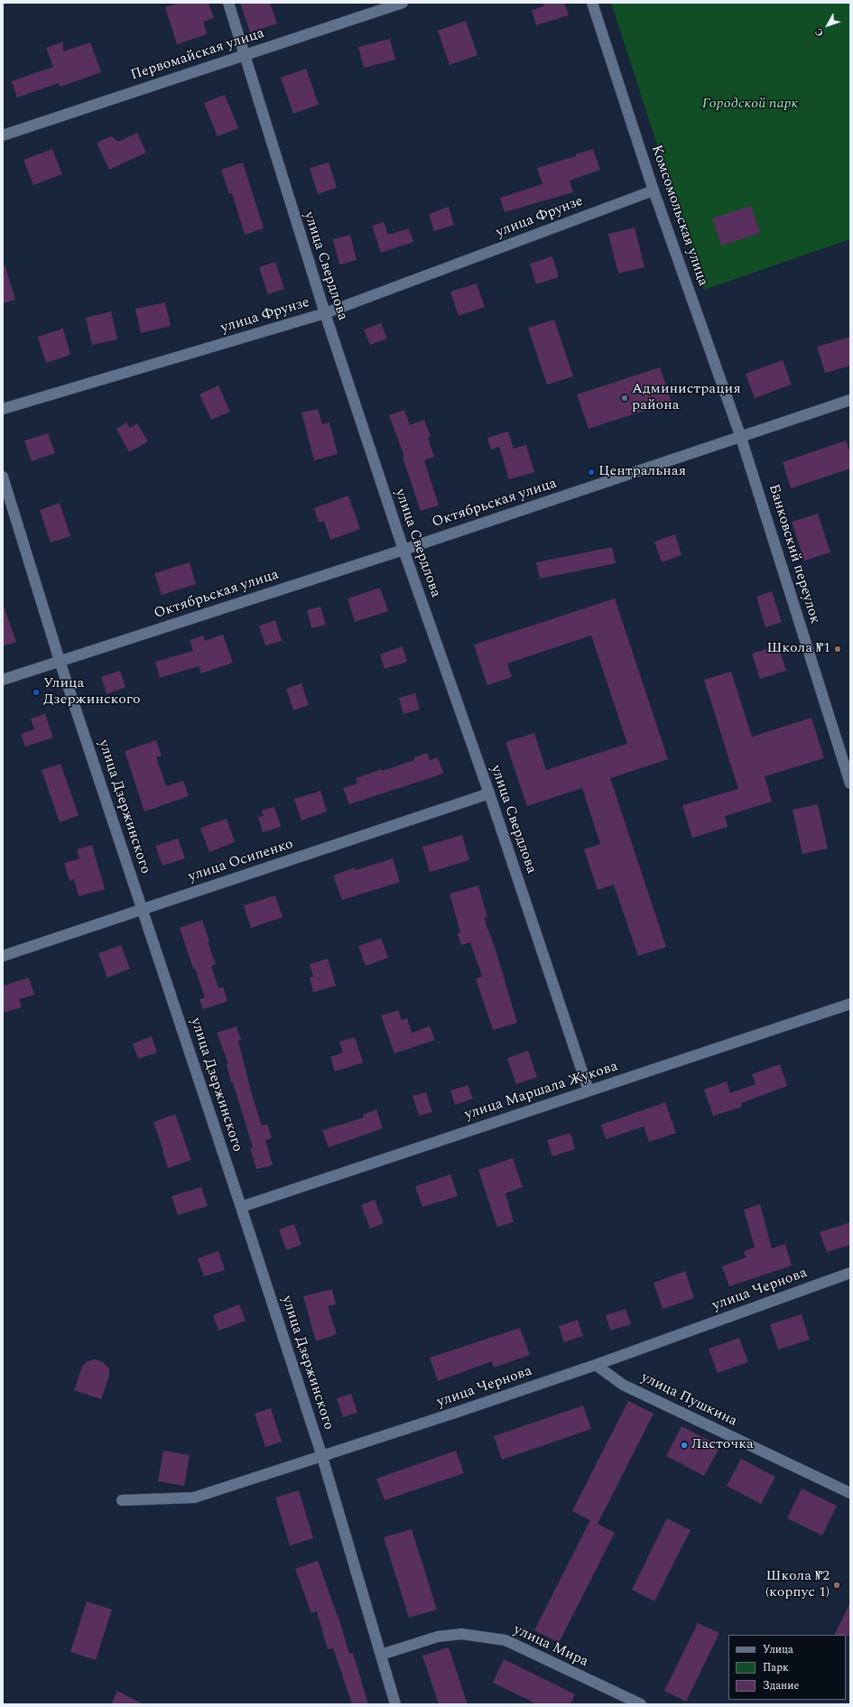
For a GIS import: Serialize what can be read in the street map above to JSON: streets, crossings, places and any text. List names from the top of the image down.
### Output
{
  "streets": {
    "street": [
      "Первомайская улица",
      "Комсомольская улица",
      "улица Фрунзе",
      "улица Свердлова",
      "Октябрьская улица",
      "Банковский переулок",
      "улица Дзержинского",
      "улица Осипенко",
      "улица Маршала Жукова",
      "улица Чернова",
      "улица Пушкина",
      "улица Мира"
    ]
  },
  "crossings": [
    ["Первомайская улица", "улица Свердлова"],
    ["Комсомольская улица", "улица Фрунзе"],
    ["Комсомольская улица", "Октябрьская улица"],
    ["Комсомольская улица", "Банковский переулок"],
    ["улица Фрунзе", "улица Свердлова"],
    ["улица Свердлова", "Октябрьская улица"],
    ["улица Свердлова", "улица Осипенко"],
    ["улица Свердлова", "улица Маршала Жукова"],
    ["Октябрьская улица", "Банковский переулок"],
    ["Октябрьская улица", "улица Дзержинского"],
    ["улица Дзержинского", "улица Осипенко"],
    ["улица Дзержинского", "улица Маршала Жукова"],
    ["улица Дзержинского", "улица Чернова"],
    ["улица Дзержинского", "улица Мира"],
    ["улица Чернова", "улица Пушкина"]
  ],
  "parks": ["Городской парк"],
  "places": [
    "Администрация района",
    "Центральная",
    "Школа №1",
    "Улица Дзержинского",
    "Ласточка",
    "Школа №2 (корпус 1)"
  ],
  "legend": ["Улица", "Парк", "Здание"],
  "north": "bottom left"
}
